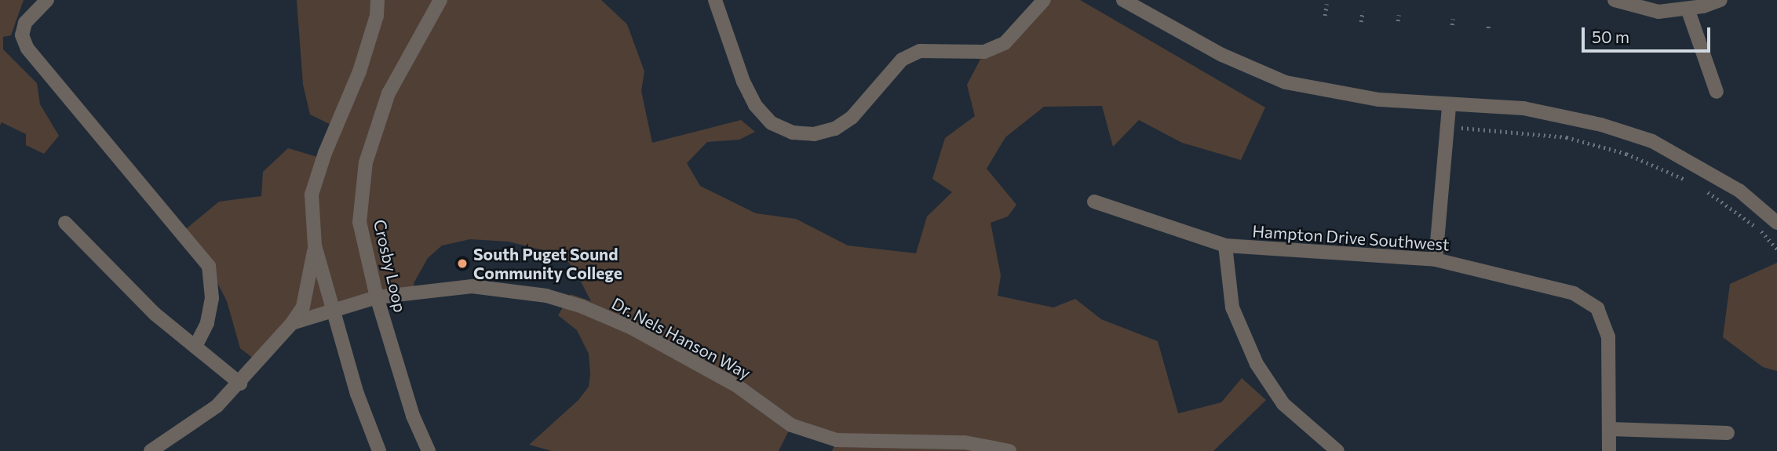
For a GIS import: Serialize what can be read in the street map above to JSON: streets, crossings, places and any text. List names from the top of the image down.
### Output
{
  "streets": {
    "street": ["Hampton Drive Southwest", "Crosby Loop", "Dr. Nels Hanson Way"]
  },
  "crossings": [
    ["Crosby Loop", "Dr. Nels Hanson Way"]
  ],
  "places": ["South Puget Sound Community College"],
  "scale_bar": "50 m"
}
